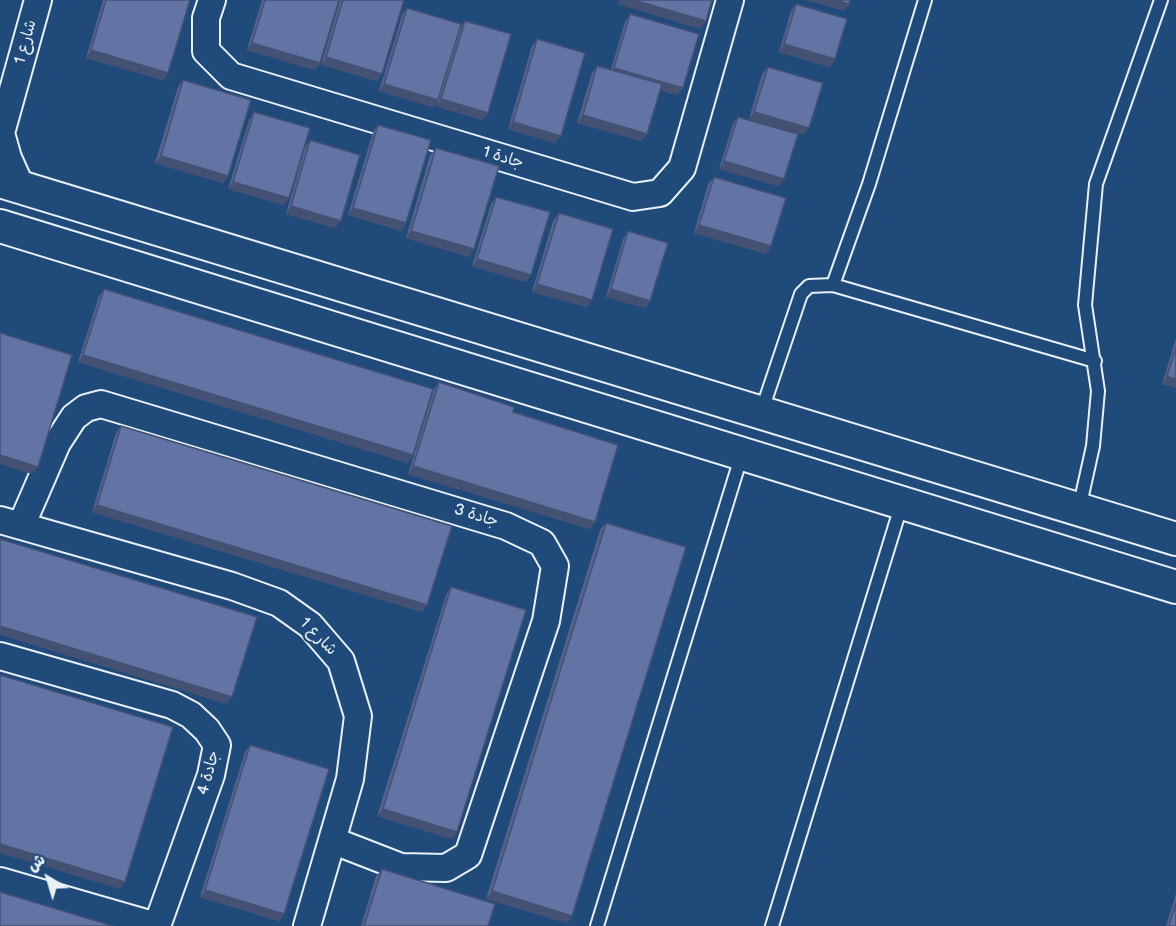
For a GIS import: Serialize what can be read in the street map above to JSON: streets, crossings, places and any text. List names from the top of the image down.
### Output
{
  "streets": {
    "street": [
      "شارع 1",
      "جادة 1",
      "جادة 3",
      "جادة 4"
    ]
  },
  "crossings": [
    ["شارع 1", "جادة 3"]
  ],
  "north": "top left"
}
